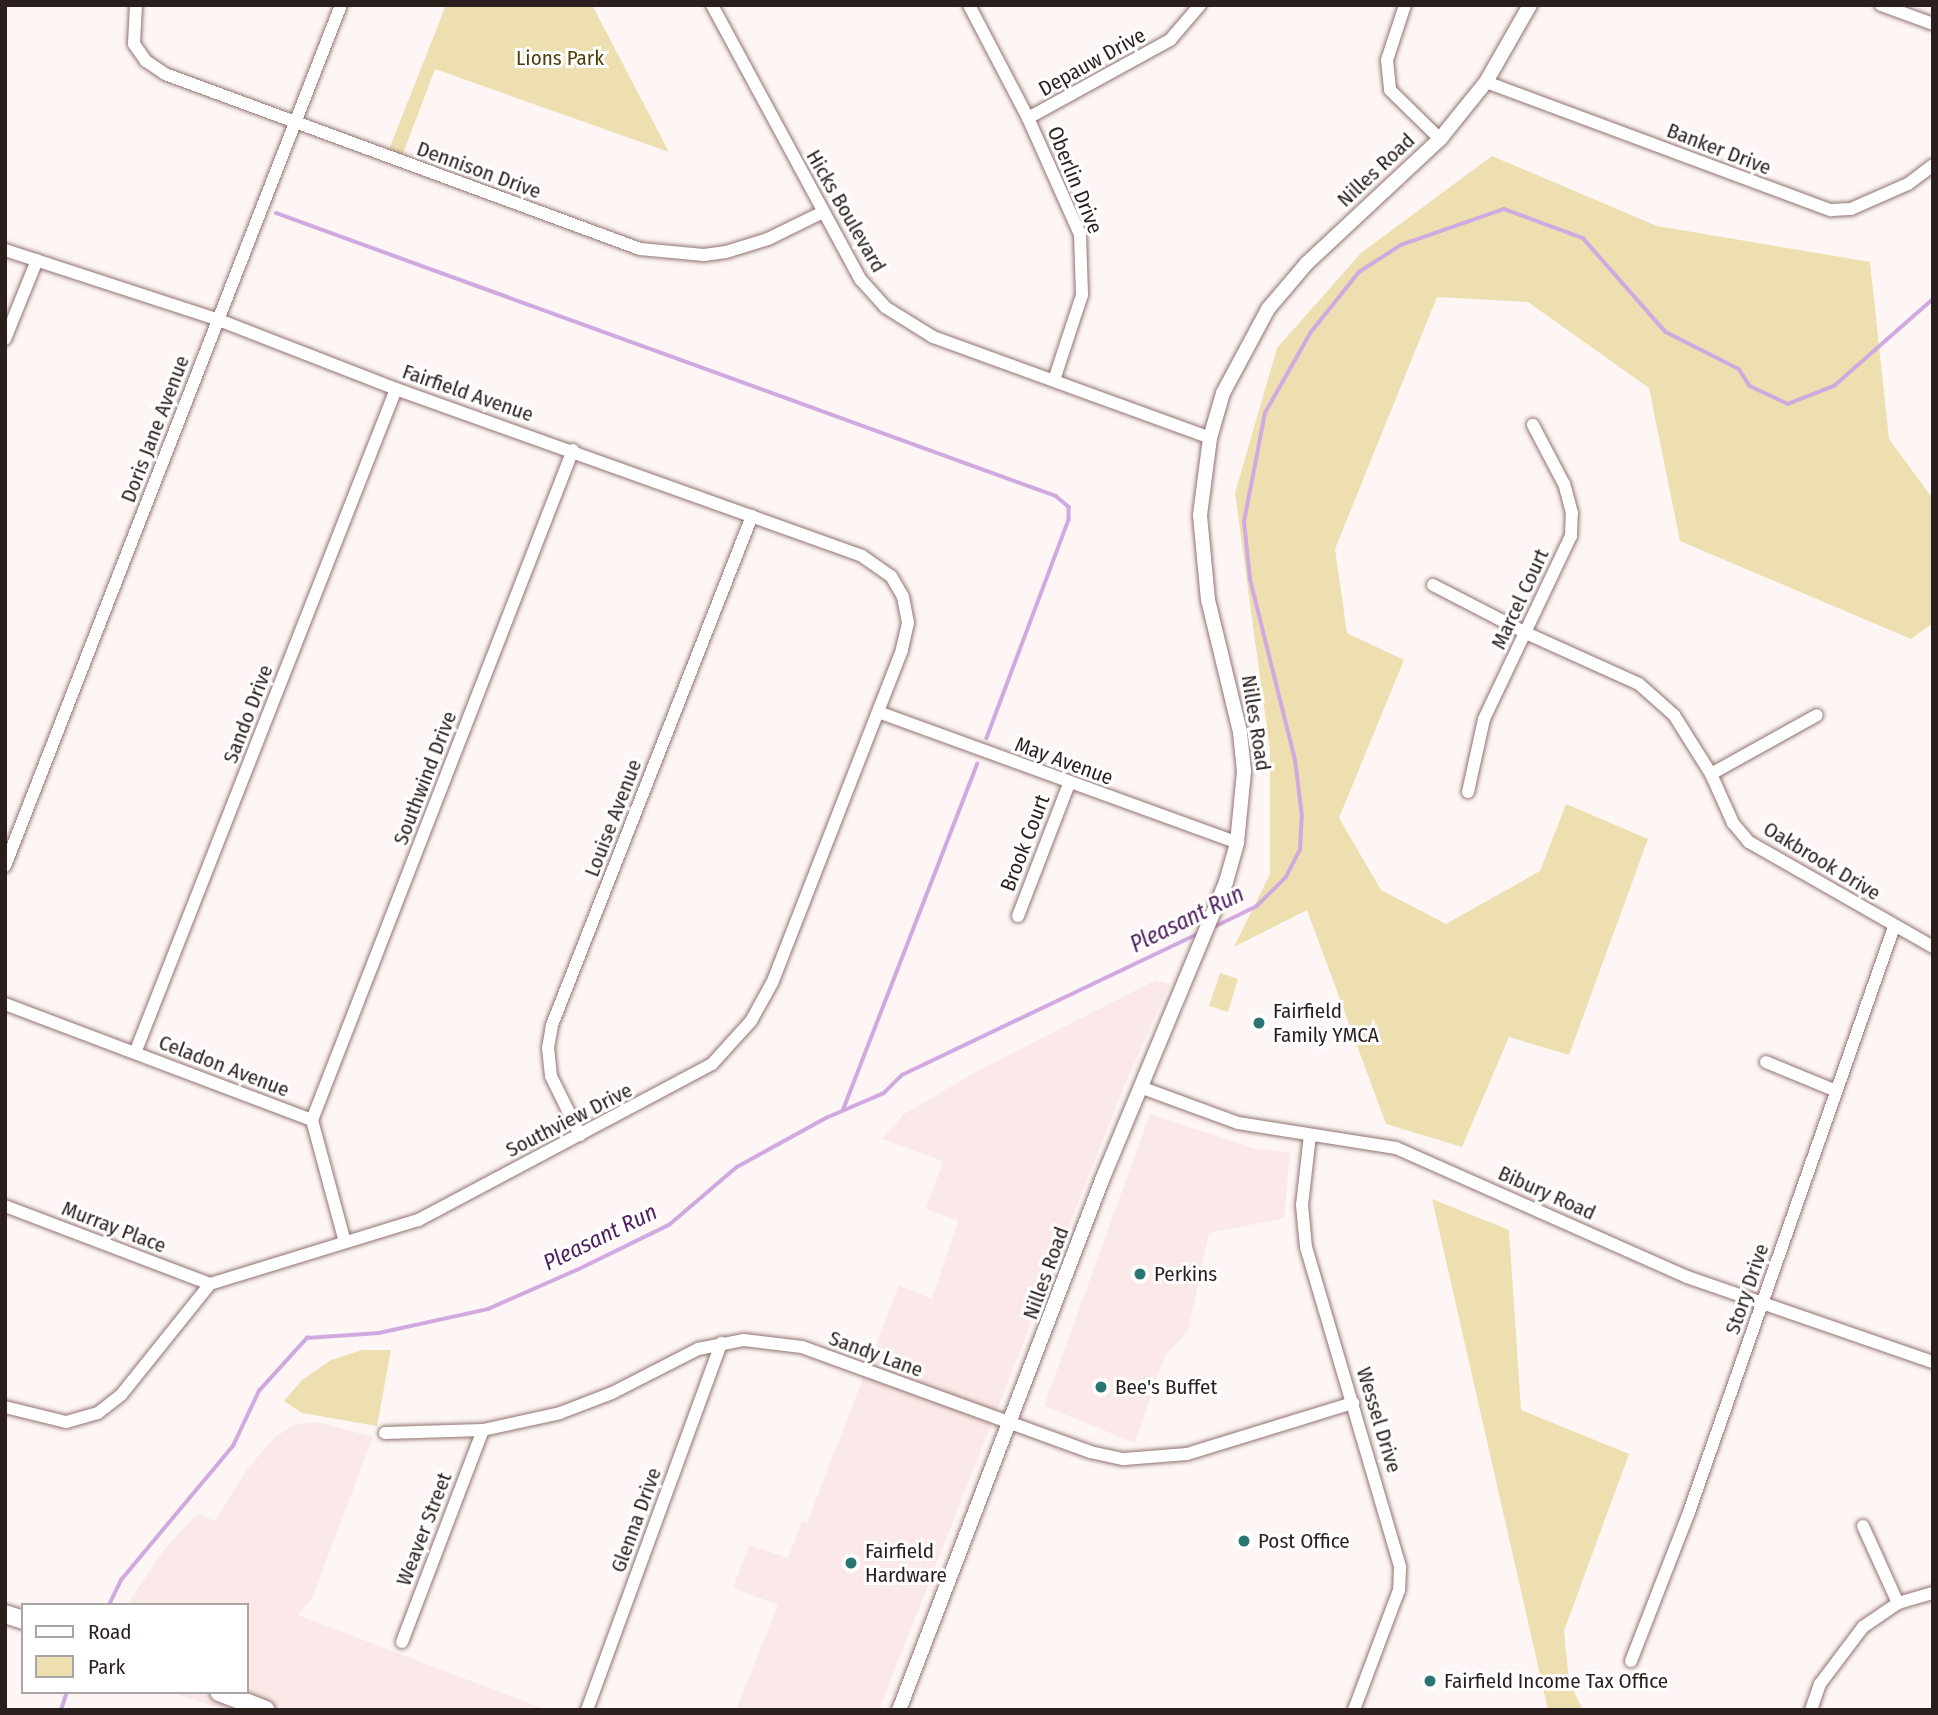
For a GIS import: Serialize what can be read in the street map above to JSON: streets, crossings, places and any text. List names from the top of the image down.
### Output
{
  "streets": {
    "street": [
      "Depauw Drive",
      "Banker Drive",
      "Dennison Drive",
      "Nilles Road",
      "Oberlin Drive",
      "Hicks Boulevard",
      "Fairfield Avenue",
      "Doris Jane Avenue",
      "Marcel Court",
      "Sando Drive",
      "May Avenue",
      "Southwind Drive",
      "Louise Avenue",
      "Brook Court",
      "Oakbrook Drive",
      "Celadon Avenue",
      "Southview Drive",
      "Bibury Road",
      "Murray Place",
      "Story Drive",
      "Sandy Lane",
      "Wessel Drive",
      "Glenna Drive",
      "Weaver Street"
    ]
  },
  "crossings": [
    ["Depauw Drive", "Oberlin Drive"],
    ["Banker Drive", "Nilles Road"],
    ["Dennison Drive", "Hicks Boulevard"],
    ["Dennison Drive", "Doris Jane Avenue"],
    ["Nilles Road", "Hicks Boulevard"],
    ["Nilles Road", "May Avenue"],
    ["Nilles Road", "Bibury Road"],
    ["Nilles Road", "Sandy Lane"],
    ["Oberlin Drive", "Hicks Boulevard"],
    ["Fairfield Avenue", "Doris Jane Avenue"],
    ["Fairfield Avenue", "Sando Drive"],
    ["Fairfield Avenue", "Southwind Drive"],
    ["Fairfield Avenue", "Louise Avenue"],
    ["Fairfield Avenue", "Southview Drive"],
    ["Marcel Court", "Oakbrook Drive"],
    ["Sando Drive", "Celadon Avenue"],
    ["May Avenue", "Brook Court"],
    ["May Avenue", "Southview Drive"],
    ["Southwind Drive", "Celadon Avenue"],
    ["Louise Avenue", "Southview Drive"],
    ["Oakbrook Drive", "Story Drive"],
    ["Southview Drive", "Murray Place"],
    ["Bibury Road", "Story Drive"],
    ["Bibury Road", "Wessel Drive"],
    ["Sandy Lane", "Wessel Drive"],
    ["Sandy Lane", "Glenna Drive"],
    ["Sandy Lane", "Weaver Street"]
  ],
  "water": ["Pleasant Run"],
  "parks": ["Lions Park"],
  "places": [
    "Fairfield Family YMCA",
    "Perkins",
    "Bee's Buffet",
    "Post Office",
    "Fairfield Hardware",
    "Fairfield Income Tax Office"
  ],
  "legend": ["Road", "Park"]
}
